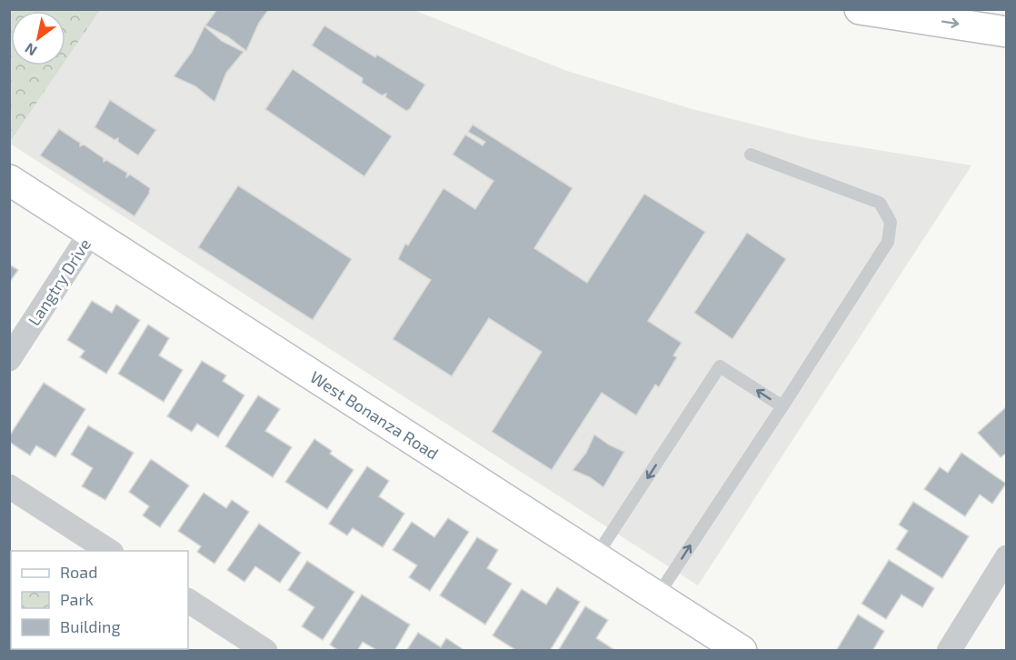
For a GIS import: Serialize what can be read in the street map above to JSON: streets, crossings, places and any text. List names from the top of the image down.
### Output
{
  "streets": {
    "main road": ["West Bonanza Road"],
    "street": ["Langtry Drive"]
  },
  "crossings": [
    ["Langtry Drive", "West Bonanza Road"]
  ],
  "legend": ["Road", "Park", "Building"],
  "north": "bottom left"
}
